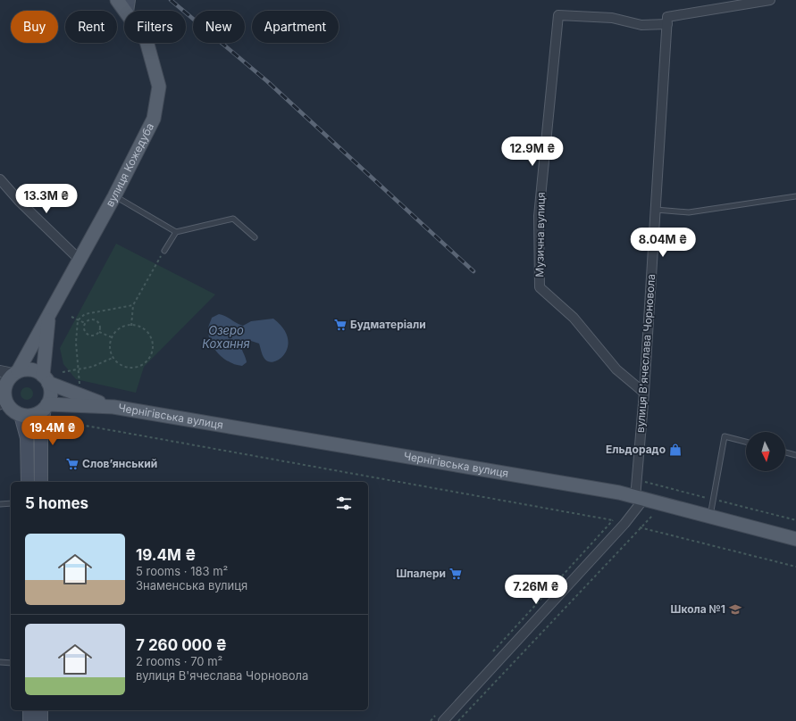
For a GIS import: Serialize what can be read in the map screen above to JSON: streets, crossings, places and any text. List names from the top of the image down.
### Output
{
  "streets": {
    "main road": ["вулиця Кожедуба", "Чернігівська вулиця"],
    "street": ["Музична вулиця", "вулиця В'ячеслава Чорновола"]
  },
  "crossings": [
    ["вулиця Кожедуба", "Чернігівська вулиця"],
    ["Музична вулиця", "вулиця В'ячеслава Чорновола"],
    ["вулиця В'ячеслава Чорновола", "Чернігівська вулиця"]
  ],
  "water": ["Озеро Кохання"],
  "places": {
    "supermarket": ["Будматеріали", "Слов’янський", "Шпалери"],
    "shop": ["Ельдорадо"],
    "school or university": ["Школа №1"]
  },
  "north": "bottom",
  "page": {
    "chip": [
      "Buy",
      "Rent",
      "Filters",
      "New",
      "Apartment"
    ],
    "price": [
      "12.9M ₴",
      "13.3M ₴",
      "8.04M ₴",
      "19.4M ₴",
      "7.26M ₴"
    ],
    "heading": "5 homes",
    "list": [
      {
        "name": "19.4M ₴",
        "note": "5 rooms · 183 m² · Знаменська вулиця"
      },
      {
        "name": "7 260 000 ₴",
        "note": "2 rooms · 70 m² · вулиця В'ячеслава Чорновола"
      }
    ]
  }
}
